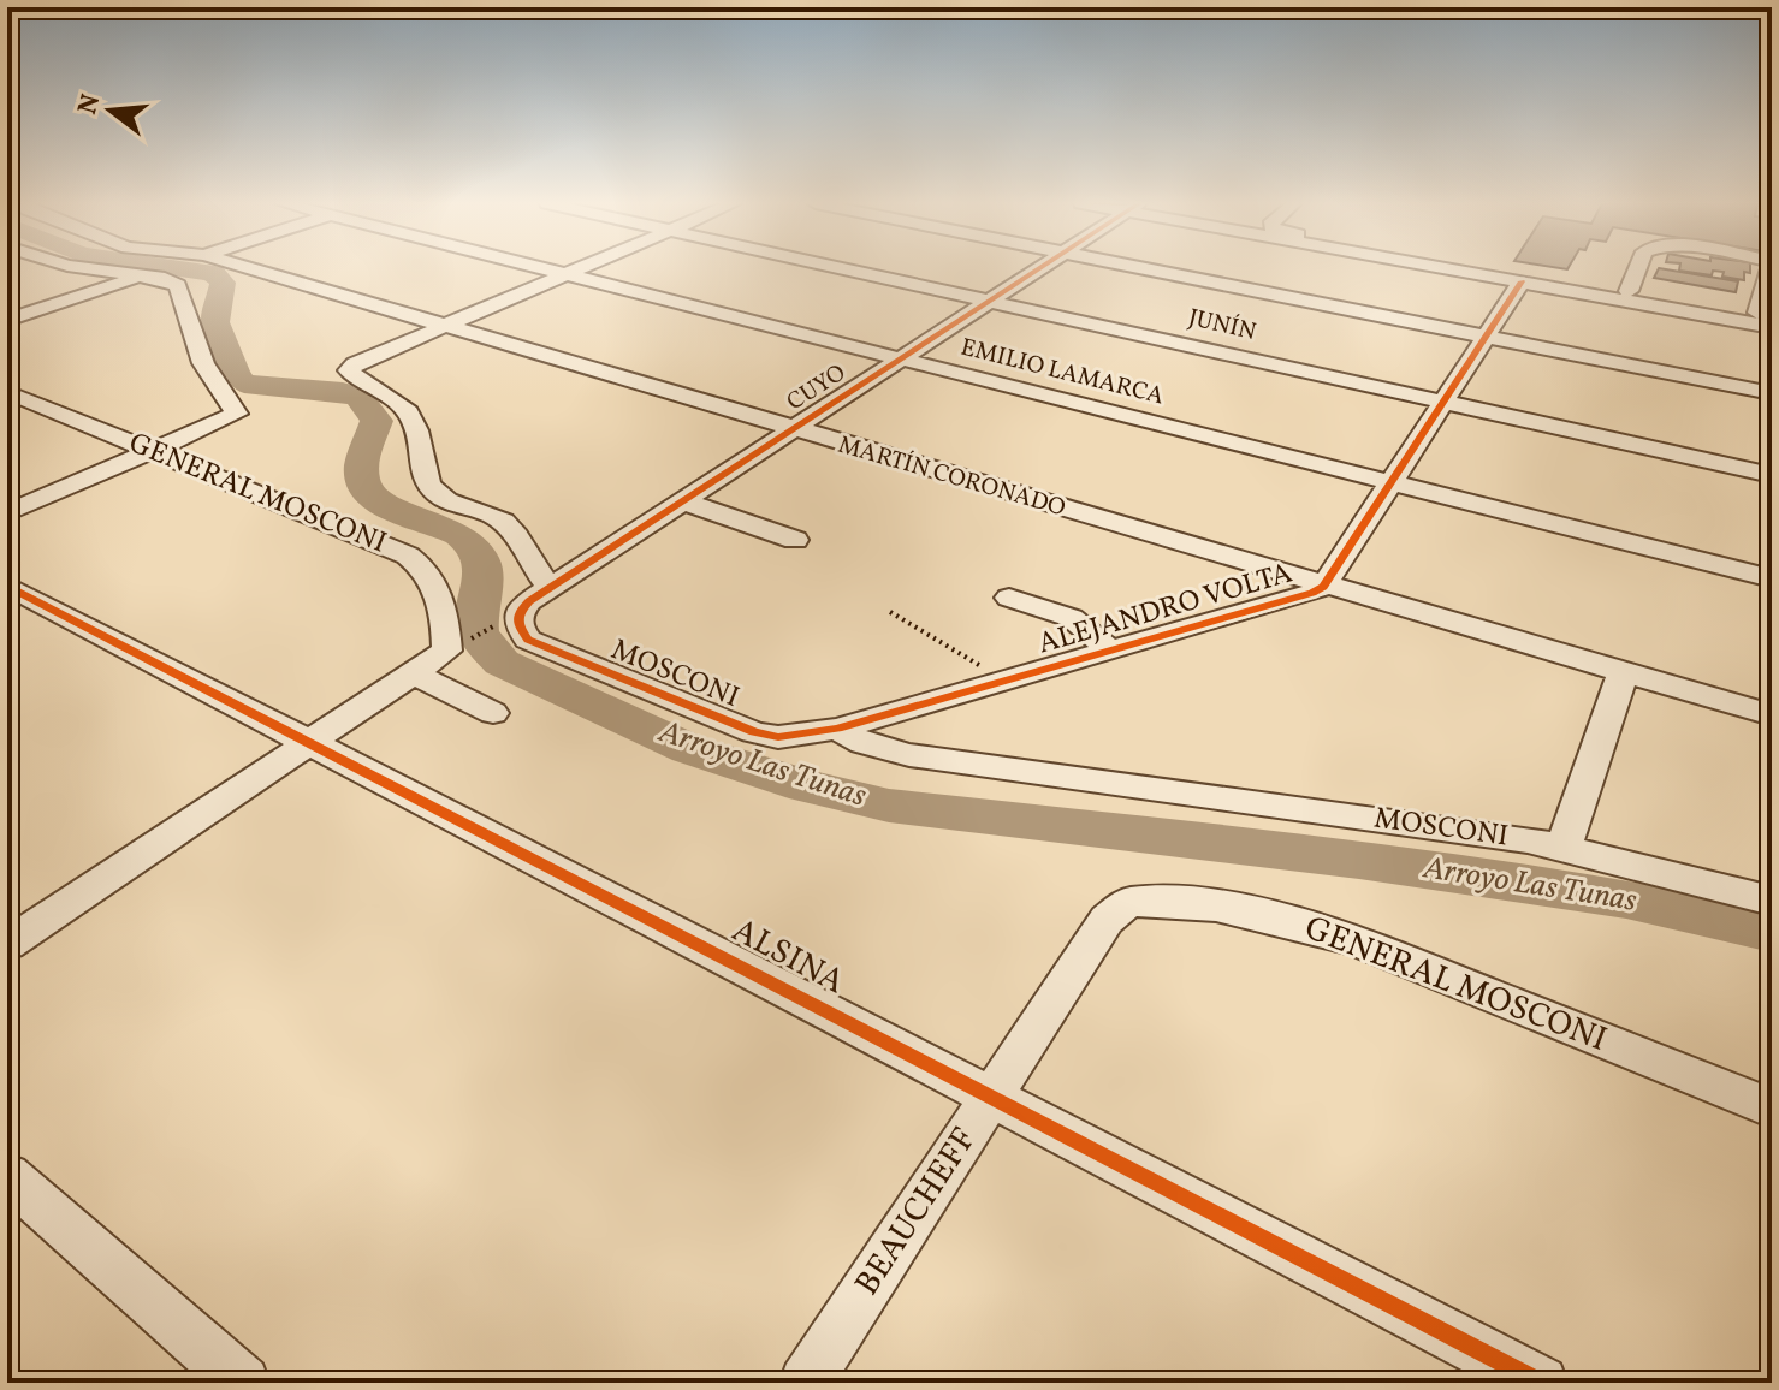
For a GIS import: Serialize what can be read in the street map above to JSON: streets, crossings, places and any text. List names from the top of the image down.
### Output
{
  "streets": {
    "street": [
      "JUNÍN",
      "EMILIO LAMARCA",
      "CUYO",
      "MARTÍN CORONADO",
      "GENERAL MOSCONI",
      "ALEJANDRO VOLTA",
      "MOSCONI",
      "ALSINA",
      "BEAUCHEFF"
    ]
  },
  "crossings": [
    ["JUNÍN", "CUYO"],
    ["JUNÍN", "ALEJANDRO VOLTA"],
    ["EMILIO LAMARCA", "CUYO"],
    ["EMILIO LAMARCA", "ALEJANDRO VOLTA"],
    ["CUYO", "MARTÍN CORONADO"],
    ["CUYO", "MOSCONI"],
    ["MARTÍN CORONADO", "ALEJANDRO VOLTA"],
    ["GENERAL MOSCONI", "BEAUCHEFF"],
    ["ALEJANDRO VOLTA", "MOSCONI"],
    ["ALSINA", "BEAUCHEFF"]
  ],
  "water": ["Arroyo Las Tunas"],
  "north": "left"
}
